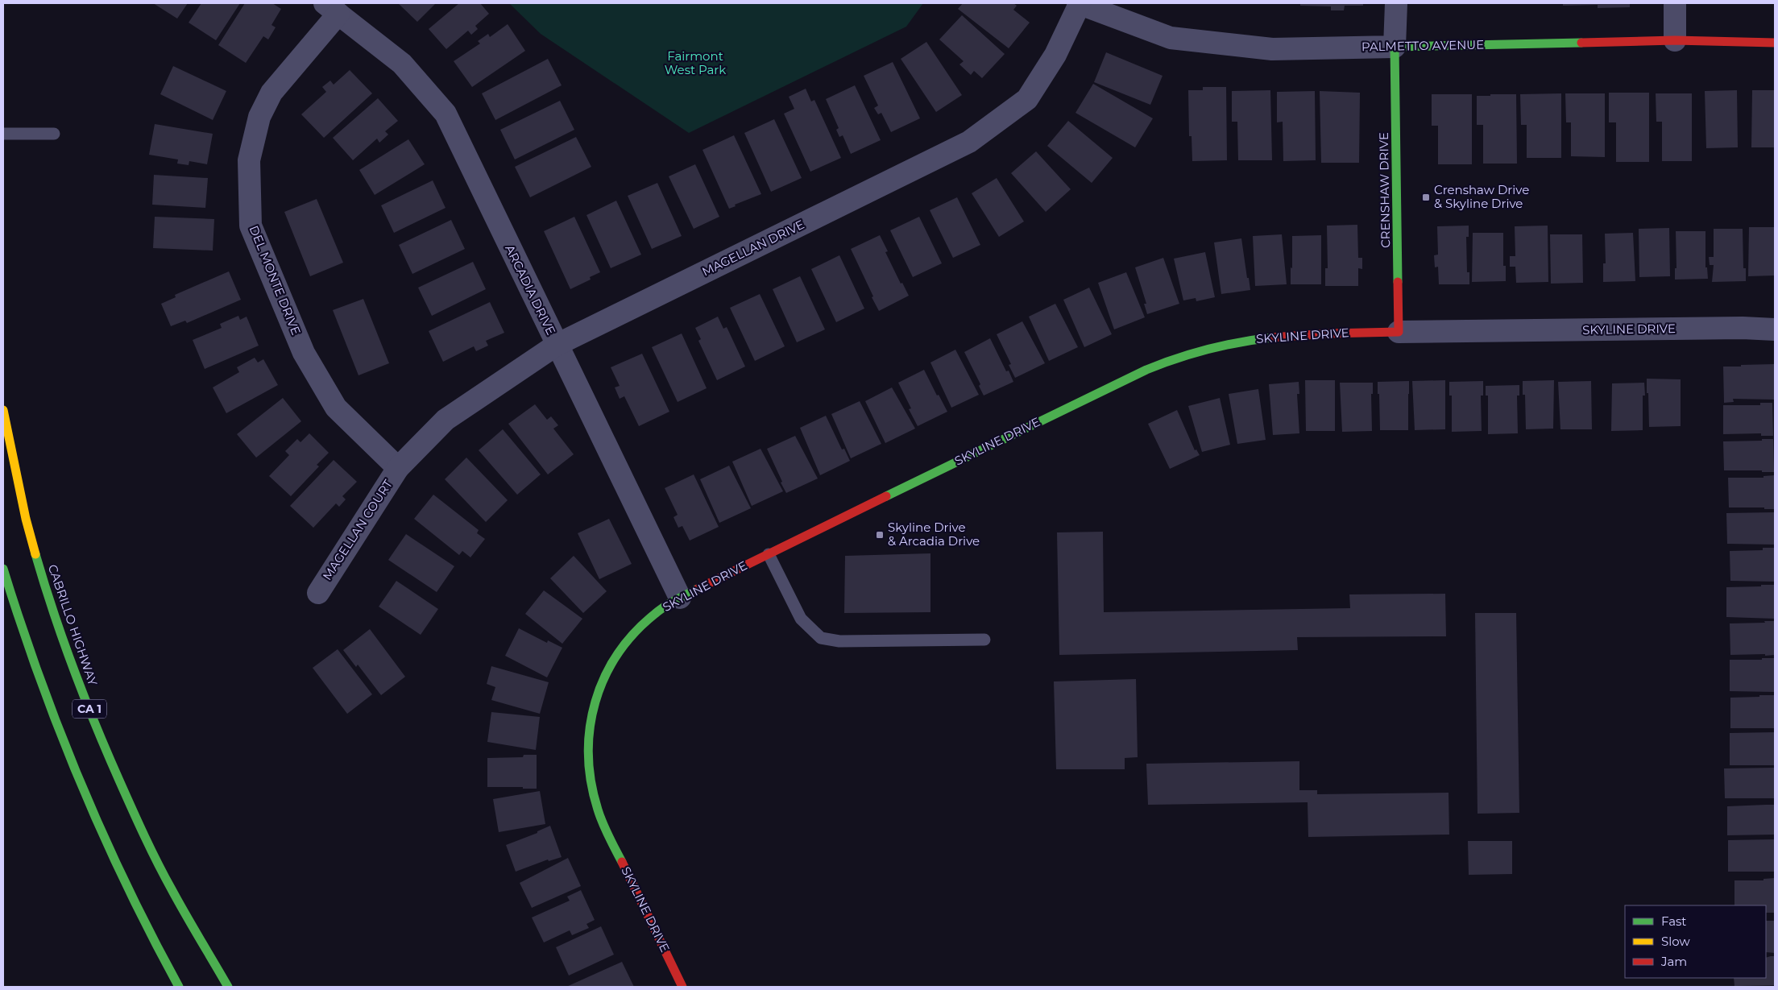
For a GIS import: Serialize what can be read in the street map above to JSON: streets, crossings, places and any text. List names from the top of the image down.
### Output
{
  "streets": {
    "main road": [
      "PALMETTO AVENUE",
      "CRENSHAW DRIVE",
      "SKYLINE DRIVE",
      "CABRILLO HIGHWAY",
      "CA 1"
    ],
    "street": [
      "MAGELLAN DRIVE",
      "DEL MONTE DRIVE",
      "ARCADIA DRIVE",
      "MAGELLAN COURT"
    ]
  },
  "crossings": [
    ["PALMETTO AVENUE", "CRENSHAW DRIVE"],
    ["PALMETTO AVENUE", "MAGELLAN DRIVE"],
    ["CRENSHAW DRIVE", "SKYLINE DRIVE"],
    ["MAGELLAN DRIVE", "DEL MONTE DRIVE"],
    ["MAGELLAN DRIVE", "ARCADIA DRIVE"],
    ["MAGELLAN DRIVE", "MAGELLAN COURT"],
    ["DEL MONTE DRIVE", "ARCADIA DRIVE"],
    ["DEL MONTE DRIVE", "MAGELLAN COURT"],
    ["ARCADIA DRIVE", "SKYLINE DRIVE"]
  ],
  "parks": ["Fairmont West Park"],
  "places": {
    "transit": ["Crenshaw Drive & Skyline Drive", "Skyline Drive & Arcadia Drive"]
  },
  "legend": ["Fast", "Slow", "Jam"]
}
